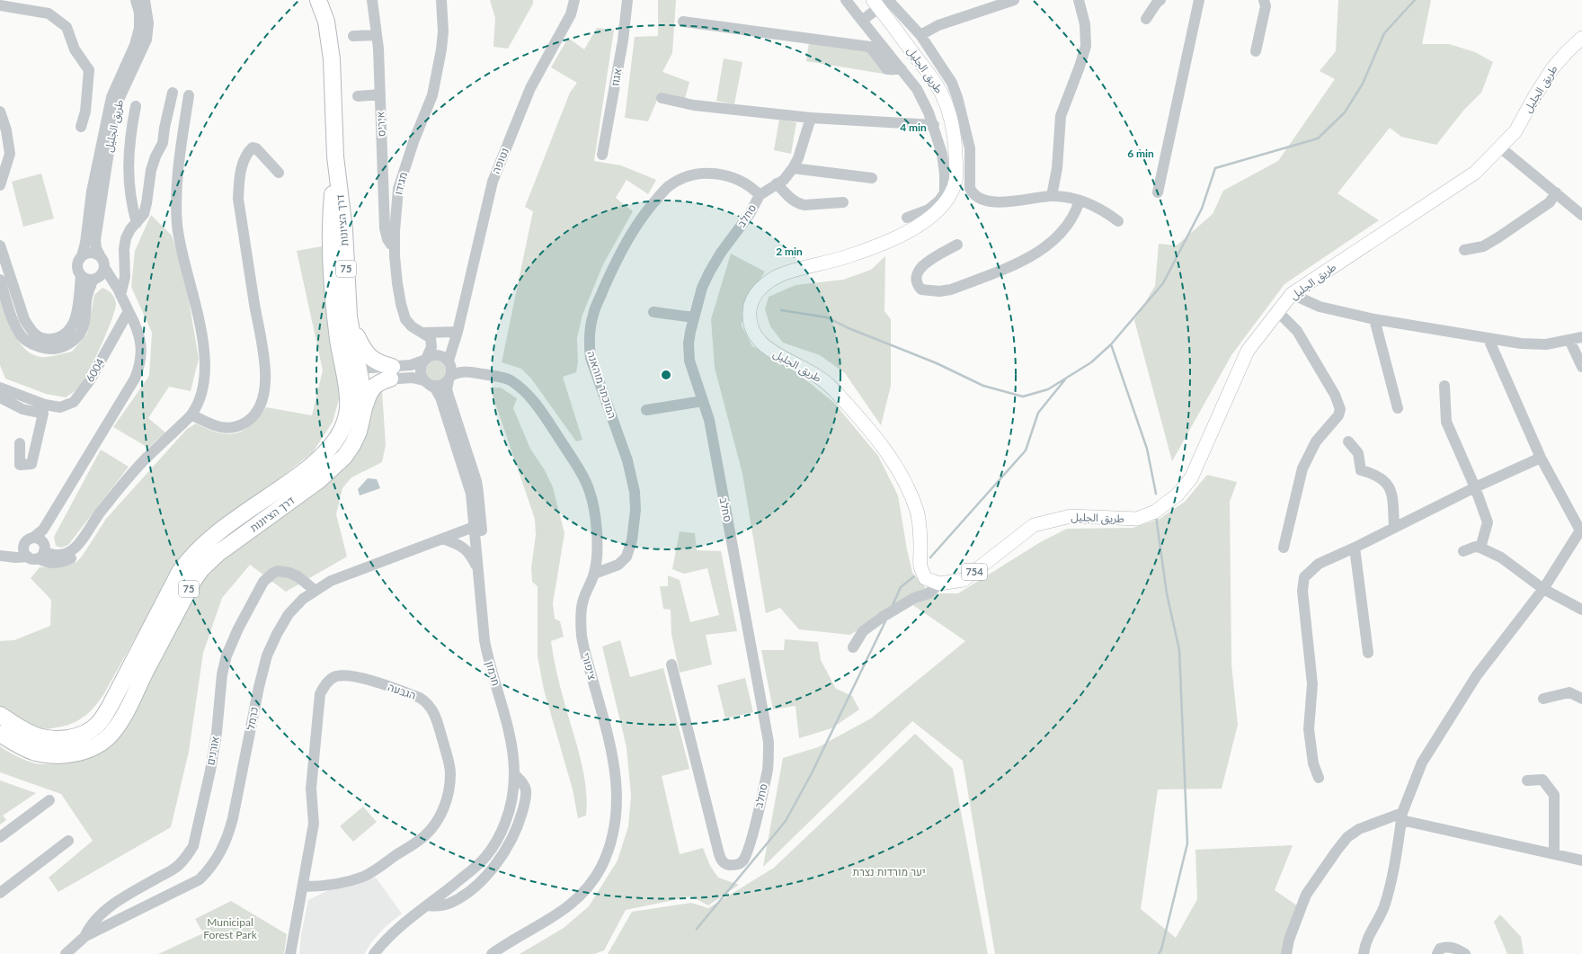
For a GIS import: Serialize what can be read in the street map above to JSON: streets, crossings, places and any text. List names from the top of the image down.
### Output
{
  "streets": {
    "highway": ["דרך הציונות", "75"],
    "main road": ["طريق الجليل", "754"],
    "street": [
      "אגוז",
      "איריס",
      "נטופה",
      "מגידו",
      "סחלב",
      "6004",
      "המוכתר מוהאנה",
      "ציפורי",
      "חרמון",
      "הגבעה",
      "כרמל",
      "אורנים"
    ]
  },
  "crossings": [
    ["איריס", "מגידו"],
    ["נטופה", "ציפורי"],
    ["נטופה", "חרמון"],
    ["סחלב", "המוכתר מוהאנה"],
    ["המוכתר מוהאנה", "ציפורי"],
    ["ציפורי", "חרמון"],
    ["חרמון", "כרמל"],
    ["כרמל", "אורנים"]
  ],
  "parks": ["יער מורדות נצרת", "Municipal Forest Park"],
  "rings": ["4 min", "6 min", "2 min"]
}
